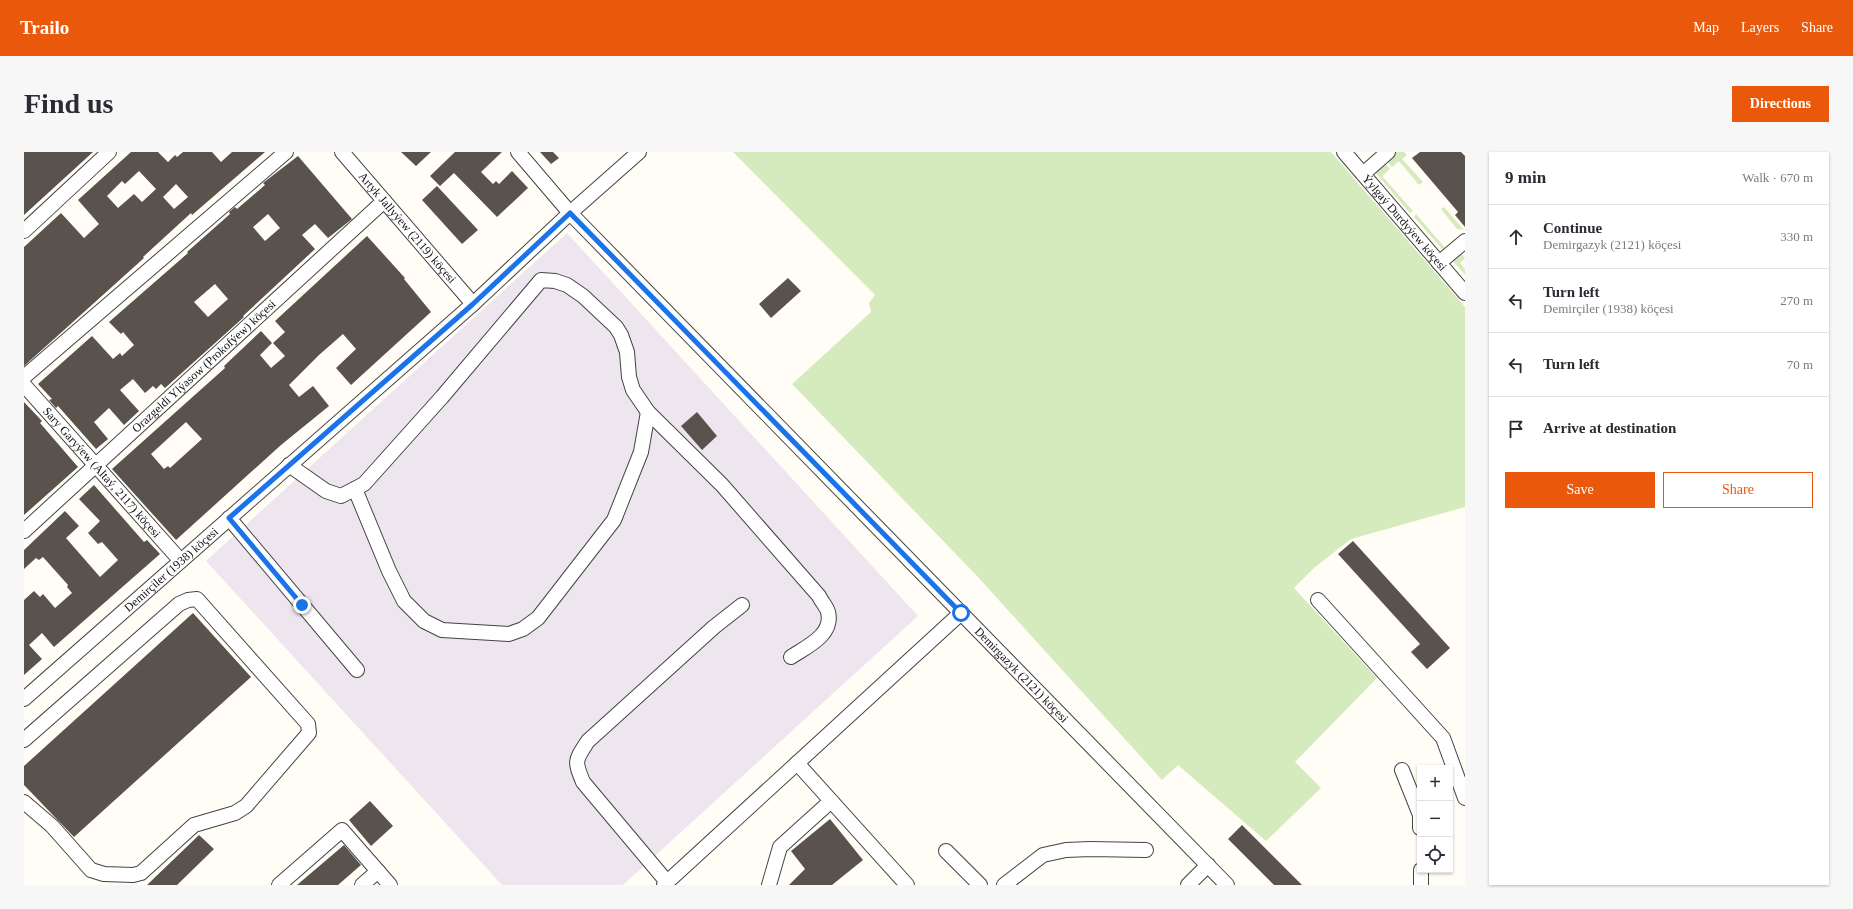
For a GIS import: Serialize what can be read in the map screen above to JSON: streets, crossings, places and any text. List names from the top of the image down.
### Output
{
  "streets": {
    "street": [
      "Ýylgaý Durdyýew köçesi",
      "Artyk Jallyýew (2119) köçesi",
      "Orazgeldi Ylýasow (Prokofýew) köçesi",
      "Sary Garyýew (Altaý, 2117) köçesi",
      "Demirçiler (1938) köçesi",
      "Demirgazyk (2121) köçesi"
    ]
  },
  "crossings": [
    ["Artyk Jallyýew (2119) köçesi", "Orazgeldi Ylýasow (Prokofýew) köçesi"],
    ["Artyk Jallyýew (2119) köçesi", "Demirçiler (1938) köçesi"],
    ["Orazgeldi Ylýasow (Prokofýew) köçesi", "Sary Garyýew (Altaý, 2117) köçesi"],
    ["Sary Garyýew (Altaý, 2117) köçesi", "Demirçiler (1938) köçesi"],
    ["Demirçiler (1938) köçesi", "Demirgazyk (2121) köçesi"]
  ],
  "page": {
    "header": "Trailo",
    "nav": ["Map", "Layers", "Share"],
    "buttons": [
      "Directions",
      ["Save", "Share"]
    ],
    "title": "Find us",
    "heading": ["9 min", "Walk · 670 m"],
    "list": [
      ["Continue", "Demirgazyk (2121) köçesi", "330 m"],
      ["Turn left", "Demirçiler (1938) köçesi", "270 m"],
      ["Turn left", "70 m"],
      "Arrive at destination"
    ],
    "map_buttons": ["+", "−"]
  }
}
